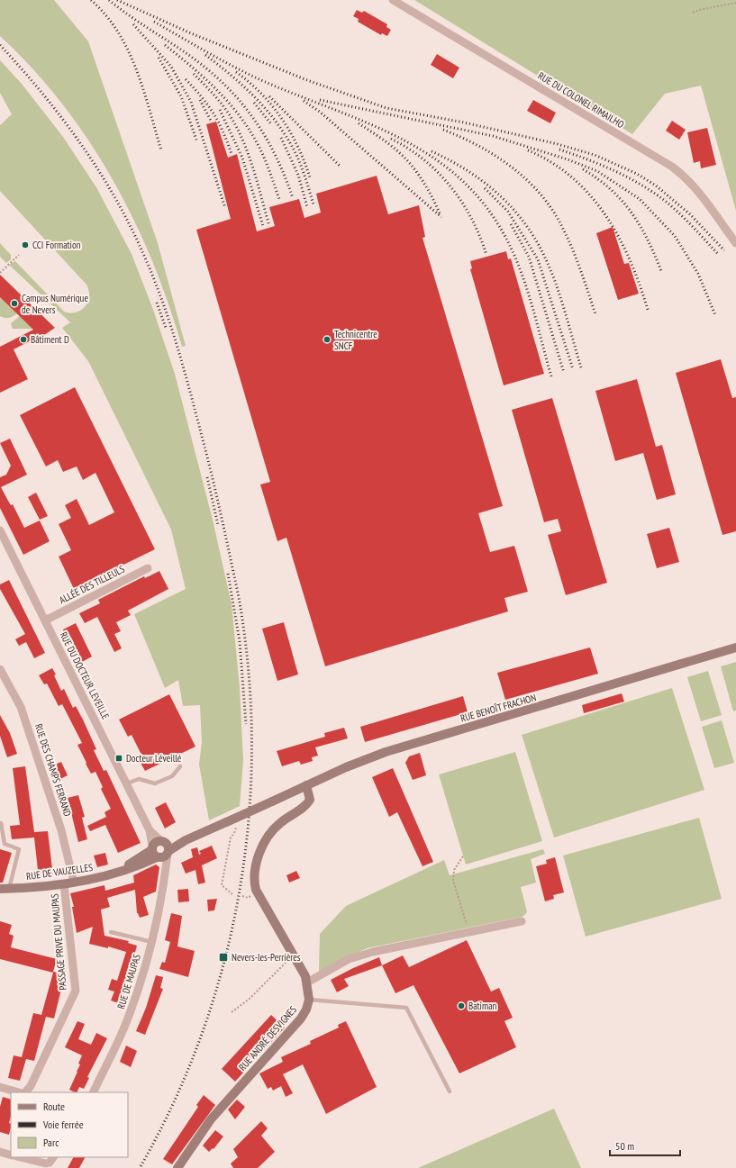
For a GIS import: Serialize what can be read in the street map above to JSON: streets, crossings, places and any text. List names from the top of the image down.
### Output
{
  "streets": {
    "main road": ["RUE BENOÎT FRACHON", "RUE DE VAUZELLES", "RUE ANDRÉ DESVIGNES"],
    "street": [
      "RUE DU COLONEL RIMAILHO",
      "ALLÉE DES TILLEULS",
      "RUE DU DOCTEUR LEVEILLE",
      "RUE DES CHAMPS FERRAND",
      "PASSAGE PRIVE DU MAUPAS",
      "RUE DE MAUPAS"
    ]
  },
  "crossings": [
    ["ALLÉE DES TILLEULS", "RUE DU DOCTEUR LEVEILLE"],
    ["RUE DU DOCTEUR LEVEILLE", "RUE BENOÎT FRACHON"],
    ["RUE DU DOCTEUR LEVEILLE", "RUE DE VAUZELLES"],
    ["RUE DU DOCTEUR LEVEILLE", "RUE DE MAUPAS"],
    ["RUE BENOÎT FRACHON", "RUE DE VAUZELLES"],
    ["RUE BENOÎT FRACHON", "RUE DE MAUPAS"],
    ["RUE BENOÎT FRACHON", "RUE ANDRÉ DESVIGNES"],
    ["RUE DES CHAMPS FERRAND", "RUE DE VAUZELLES"],
    ["RUE DE VAUZELLES", "PASSAGE PRIVE DU MAUPAS"],
    ["RUE DE VAUZELLES", "RUE DE MAUPAS"]
  ],
  "places": {
    "other": [
      "CCI Formation",
      "Campus Numérique de Nevers",
      "Bâtiment D",
      "Technicentre SNCF",
      "Batiman"
    ],
    "transit": ["Docteur Léveillé", "Nevers-les-Perrières"]
  },
  "legend": ["Route", "Voie ferrée", "Parc"],
  "scale_bar": "50 m"
}
